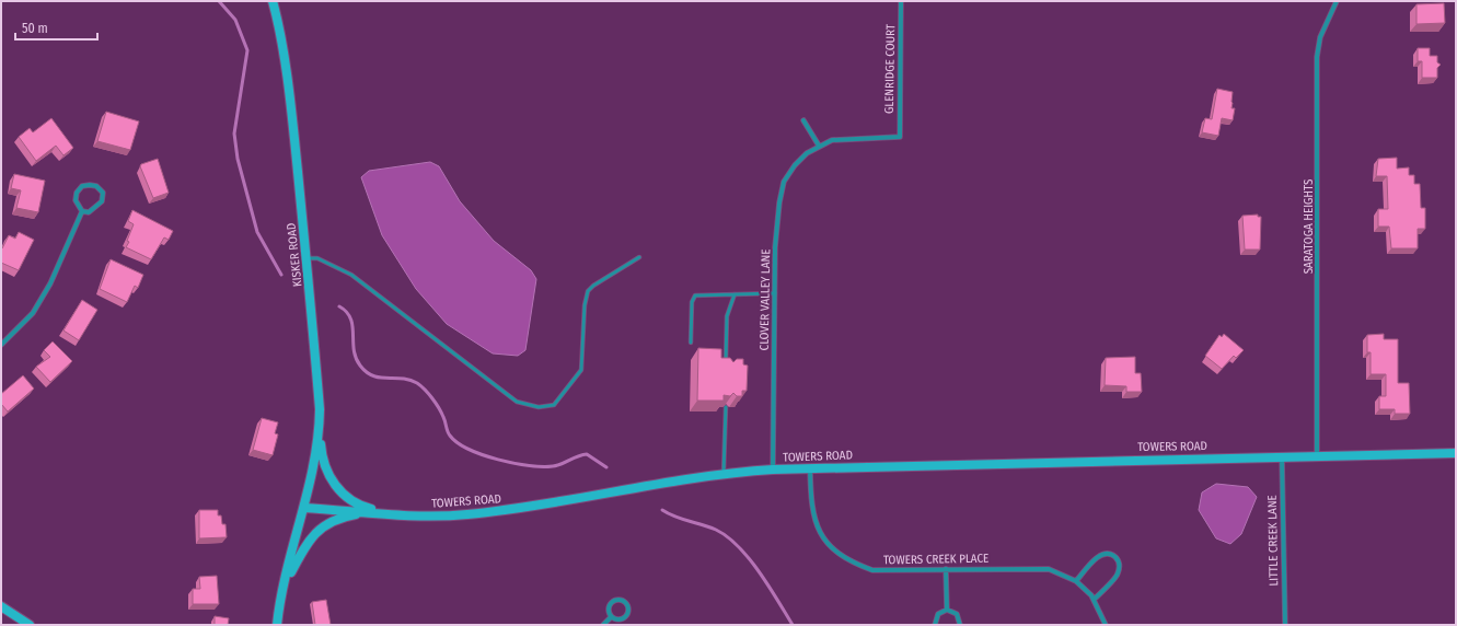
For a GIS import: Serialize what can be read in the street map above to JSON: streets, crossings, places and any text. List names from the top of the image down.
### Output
{
  "streets": {
    "main road": ["KISKER ROAD", "TOWERS ROAD"],
    "street": [
      "GLENRIDGE COURT",
      "SARATOGA HEIGHTS",
      "CLOVER VALLEY LANE",
      "LITTLE CREEK LANE",
      "TOWERS CREEK PLACE"
    ]
  },
  "crossings": [
    ["GLENRIDGE COURT", "CLOVER VALLEY LANE"],
    ["SARATOGA HEIGHTS", "TOWERS ROAD"],
    ["KISKER ROAD", "TOWERS ROAD"],
    ["CLOVER VALLEY LANE", "TOWERS ROAD"],
    ["TOWERS ROAD", "LITTLE CREEK LANE"],
    ["TOWERS ROAD", "TOWERS CREEK PLACE"]
  ],
  "scale_bar": "50 m"
}
